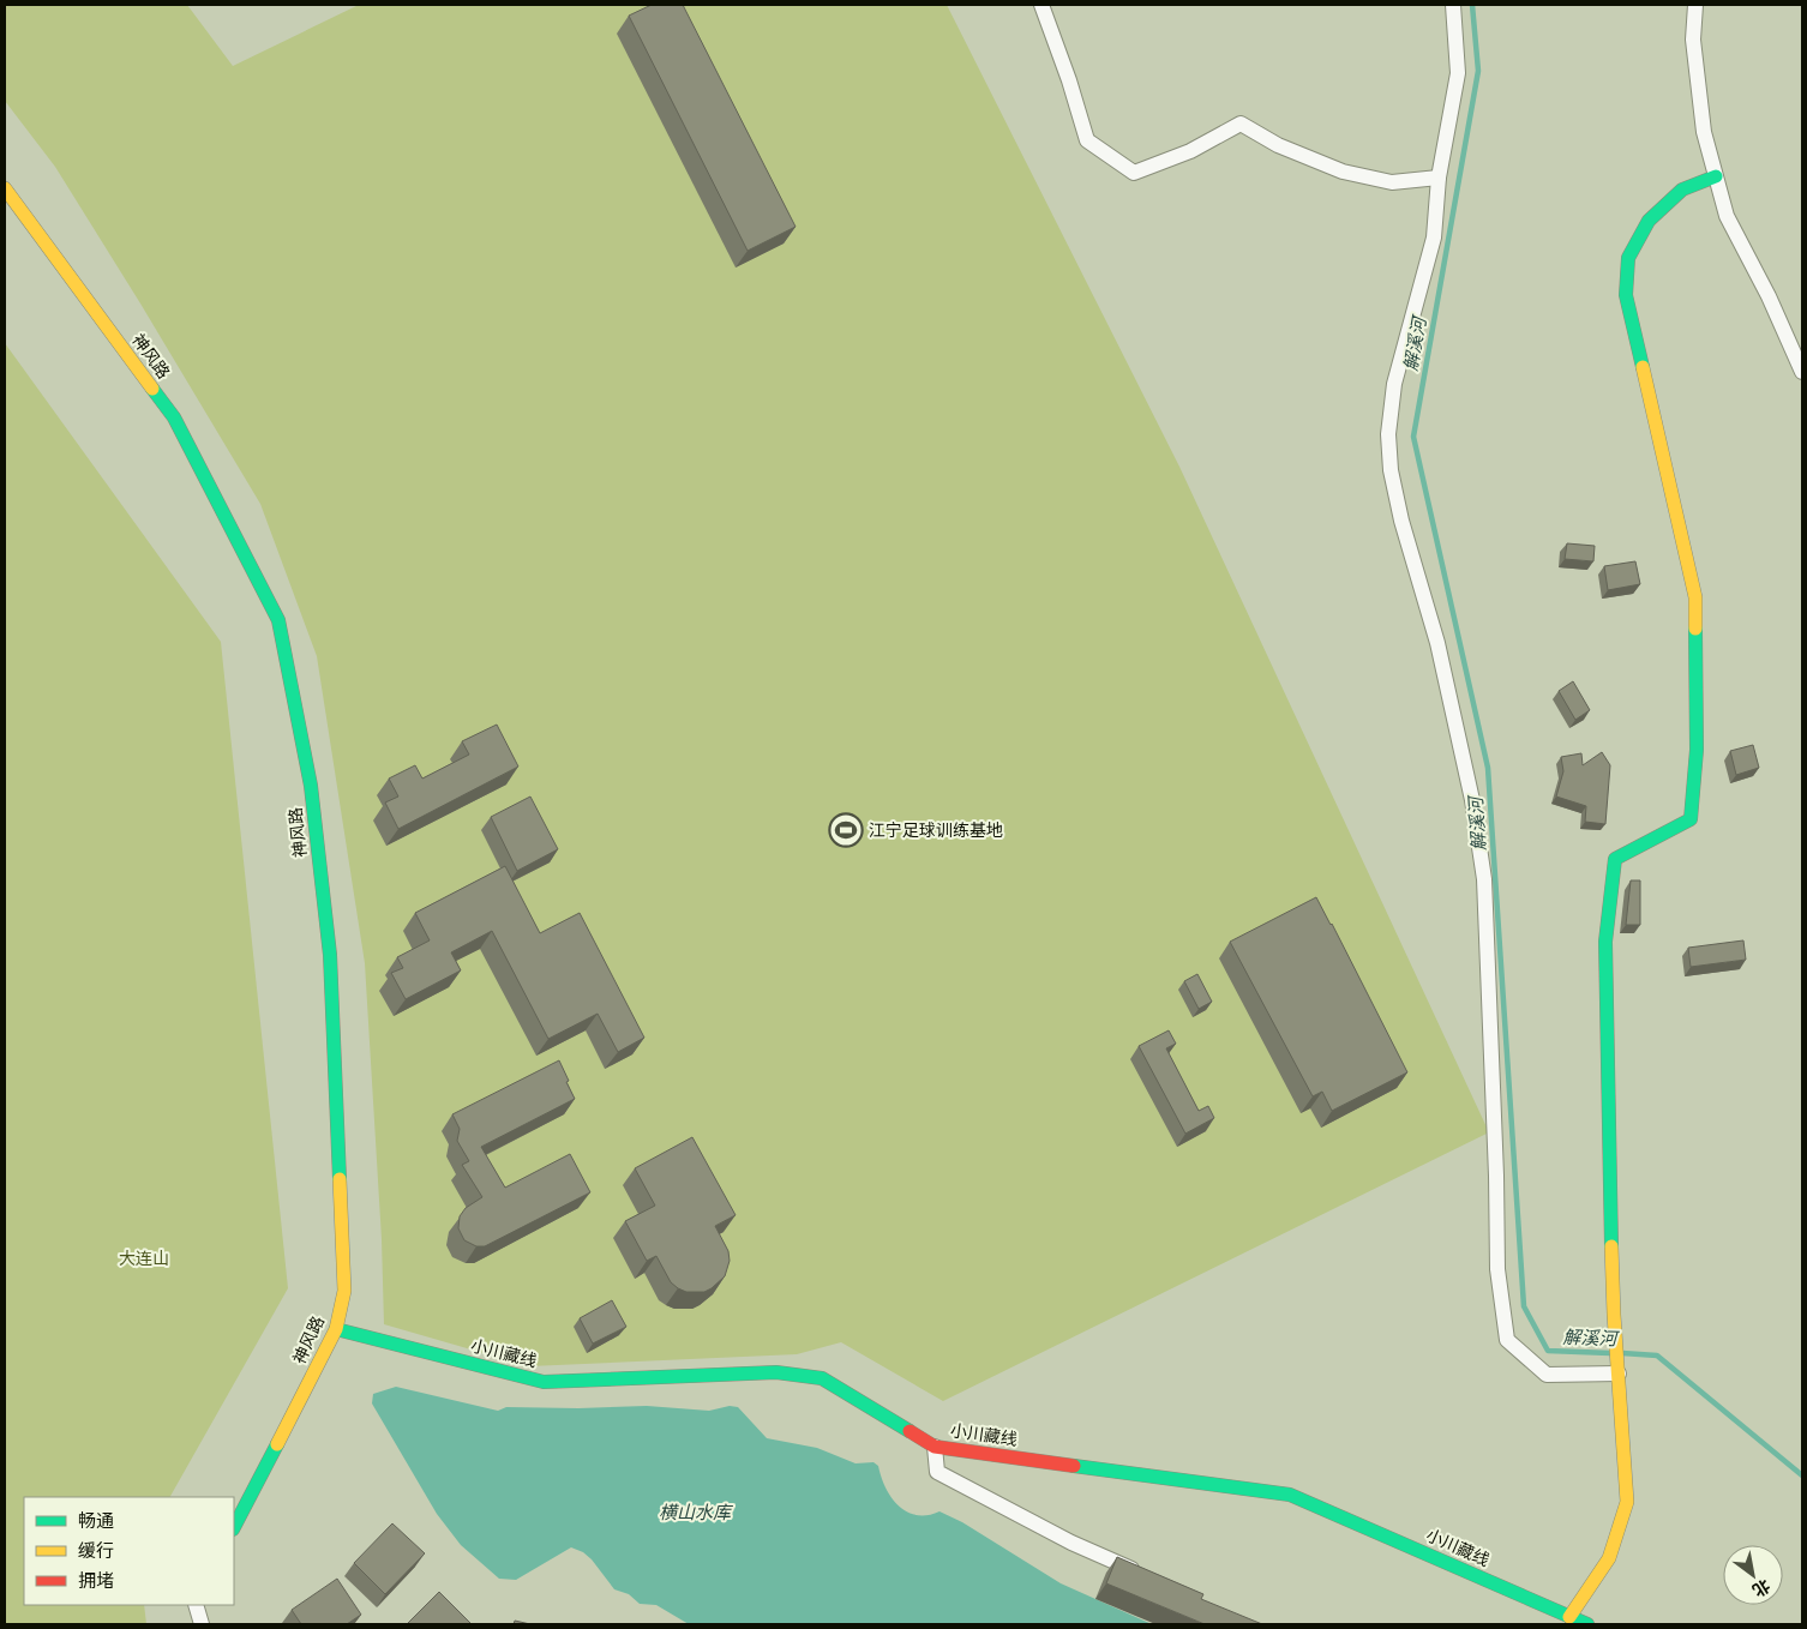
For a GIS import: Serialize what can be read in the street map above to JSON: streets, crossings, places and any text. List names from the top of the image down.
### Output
{
  "streets": {
    "street": ["神风路", "小川藏线"]
  },
  "crossings": [
    ["神风路", "小川藏线"]
  ],
  "water": ["解溪河", "横山水库"],
  "parks": ["大连山"],
  "places": {
    "sports": ["江宁足球训练基地"]
  },
  "legend": ["畅通", "缓行", "拥堵"],
  "north": "bottom right"
}
